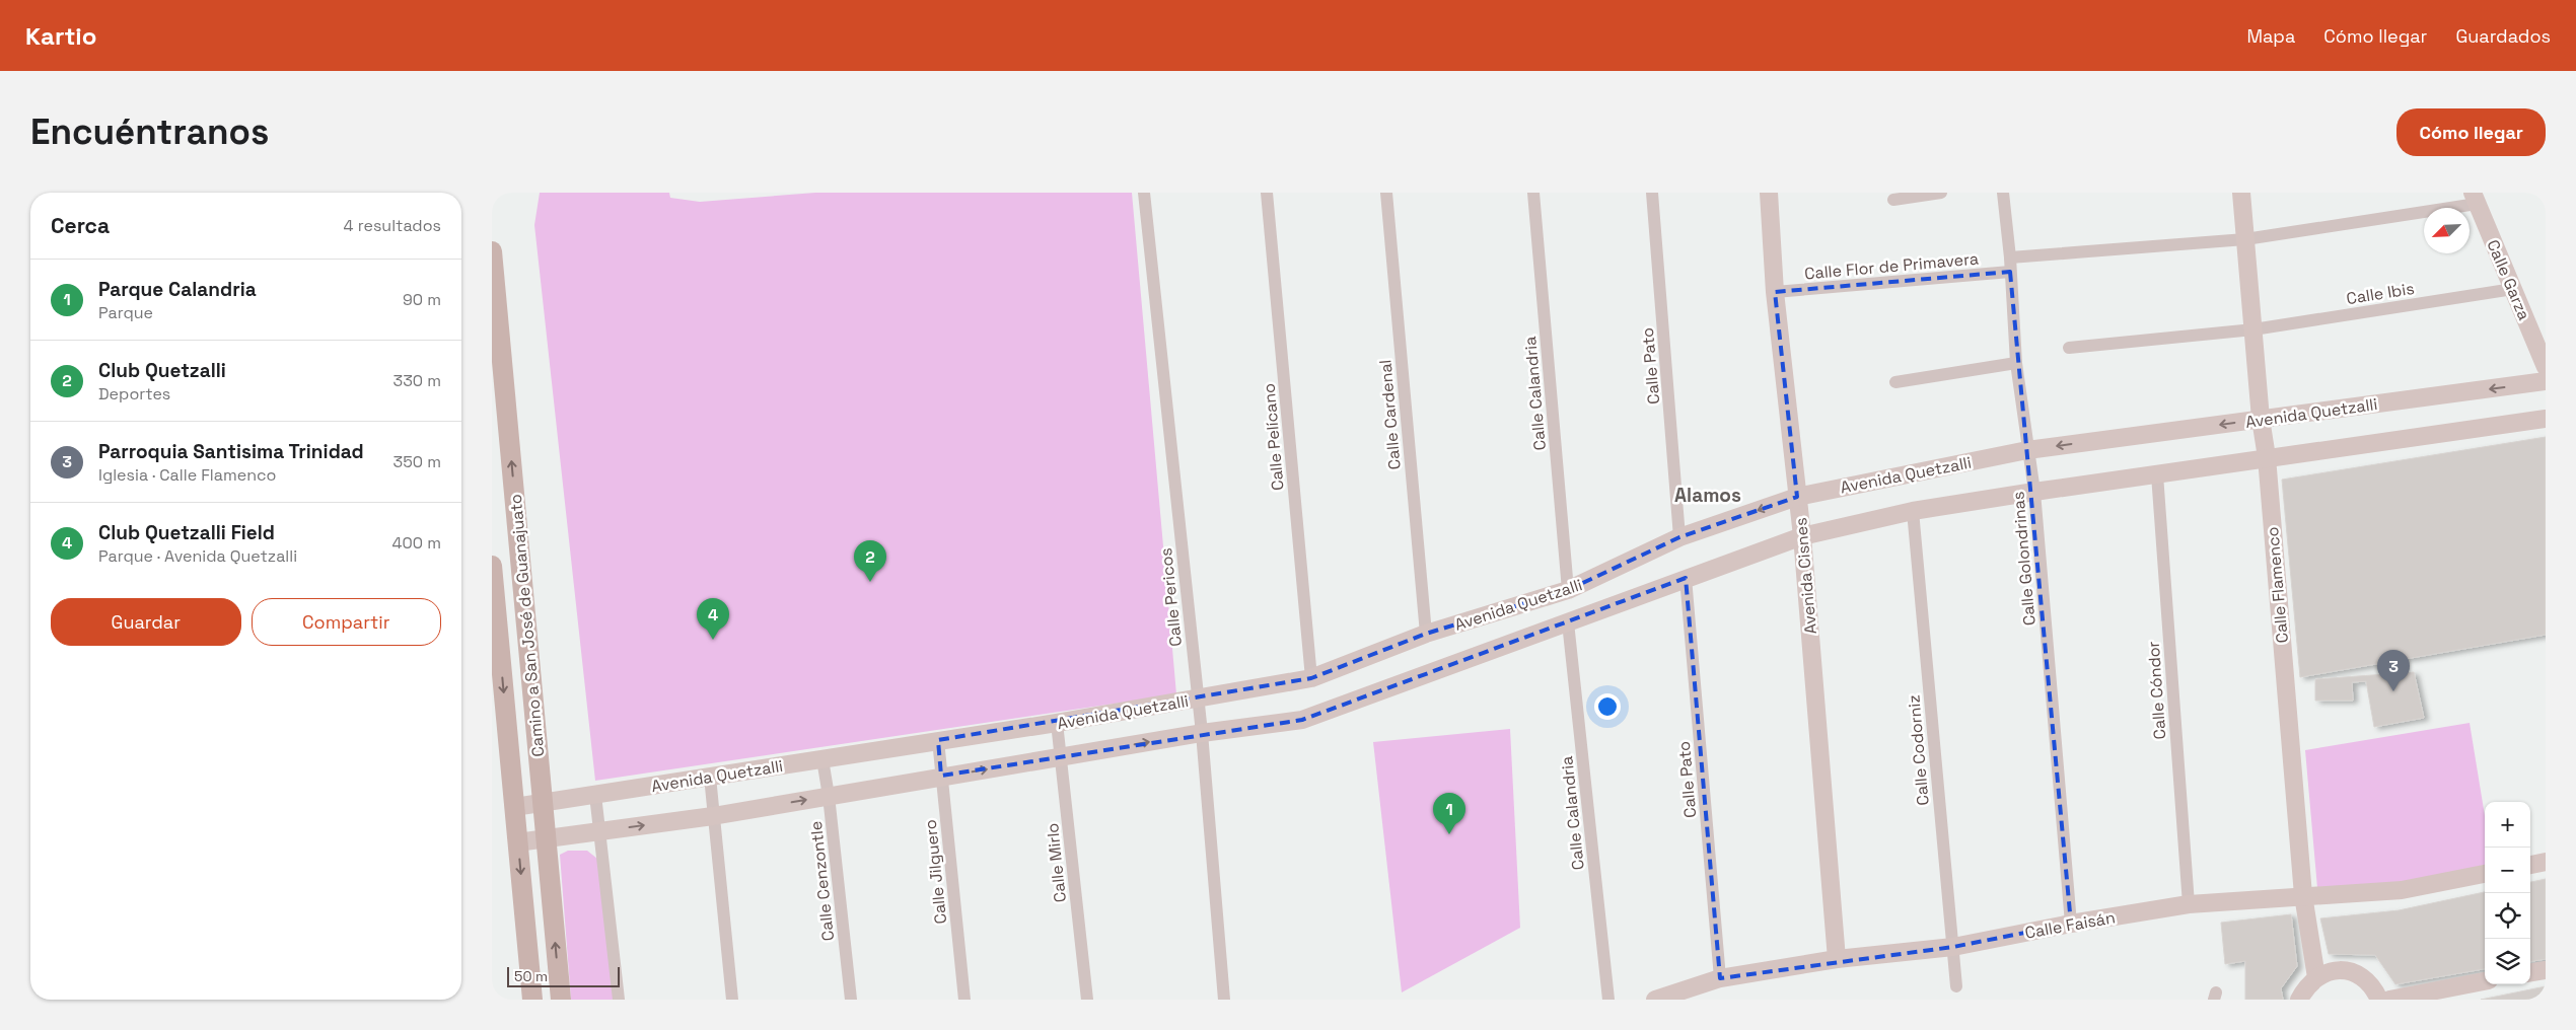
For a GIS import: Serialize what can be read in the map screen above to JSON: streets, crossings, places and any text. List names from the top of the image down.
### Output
{
  "streets": {
    "main road": [
      "Calle Garza",
      "Avenida Quetzalli",
      "Avenida Cisnes",
      "Calle Flamenco",
      "Camino a San José de Guanajuato",
      "Calle Faisán"
    ],
    "street": [
      "Calle Flor de Primavera",
      "Calle Ibis",
      "Calle Pato",
      "Calle Calandria",
      "Calle Cardenal",
      "Calle Pelícano",
      "Calle Golondrinas",
      "Calle Pericos",
      "Calle Cóndor",
      "Calle Codorniz",
      "Calle Mirlo",
      "Calle Jilguero",
      "Calle Cenzontle"
    ]
  },
  "crossings": [
    ["Calle Flor de Primavera", "Calle Golondrinas"],
    ["Calle Flor de Primavera", "Avenida Cisnes"],
    ["Calle Garza", "Calle Ibis"],
    ["Calle Ibis", "Calle Flamenco"],
    ["Calle Pato", "Avenida Quetzalli"],
    ["Calle Pato", "Calle Faisán"],
    ["Calle Calandria", "Avenida Quetzalli"],
    ["Avenida Quetzalli", "Calle Cardenal"],
    ["Avenida Quetzalli", "Calle Pelícano"],
    ["Avenida Quetzalli", "Calle Golondrinas"],
    ["Avenida Quetzalli", "Avenida Cisnes"],
    ["Avenida Quetzalli", "Calle Flamenco"],
    ["Avenida Quetzalli", "Calle Pericos"],
    ["Avenida Quetzalli", "Camino a San José de Guanajuato"],
    ["Avenida Quetzalli", "Calle Cóndor"],
    ["Avenida Quetzalli", "Calle Codorniz"],
    ["Avenida Quetzalli", "Calle Mirlo"],
    ["Avenida Quetzalli", "Calle Jilguero"],
    ["Avenida Quetzalli", "Calle Cenzontle"],
    ["Calle Golondrinas", "Calle Faisán"],
    ["Avenida Cisnes", "Calle Faisán"],
    ["Calle Flamenco", "Calle Faisán"],
    ["Calle Cóndor", "Calle Faisán"],
    ["Calle Codorniz", "Calle Faisán"]
  ],
  "districts": ["Alamos"],
  "scale_bar": "50 m",
  "north": "bottom left",
  "page": {
    "header": "Kartio",
    "nav": ["Mapa", "Cómo llegar", "Guardados"],
    "buttons": [
      "Cómo llegar",
      ["Guardar", "Compartir"]
    ],
    "title": "Encuéntranos",
    "heading": ["Cerca", "4 resultados"],
    "list": [
      {
        "mark": "1",
        "name": "Parque Calandria",
        "note": "Parque",
        "value": "90 m"
      },
      {
        "mark": "2",
        "name": "Club Quetzalli",
        "note": "Deportes",
        "value": "330 m"
      },
      {
        "mark": "3",
        "name": "Parroquia Santisima Trinidad",
        "note": "Iglesia · Calle Flamenco",
        "value": "350 m"
      },
      {
        "mark": "4",
        "name": "Club Quetzalli Field",
        "note": "Parque · Avenida Quetzalli",
        "value": "400 m"
      }
    ],
    "pins": [
      "2",
      "4",
      "3",
      "1"
    ],
    "map_buttons": ["+", "−"],
    "scale": "50 m"
  }
}
